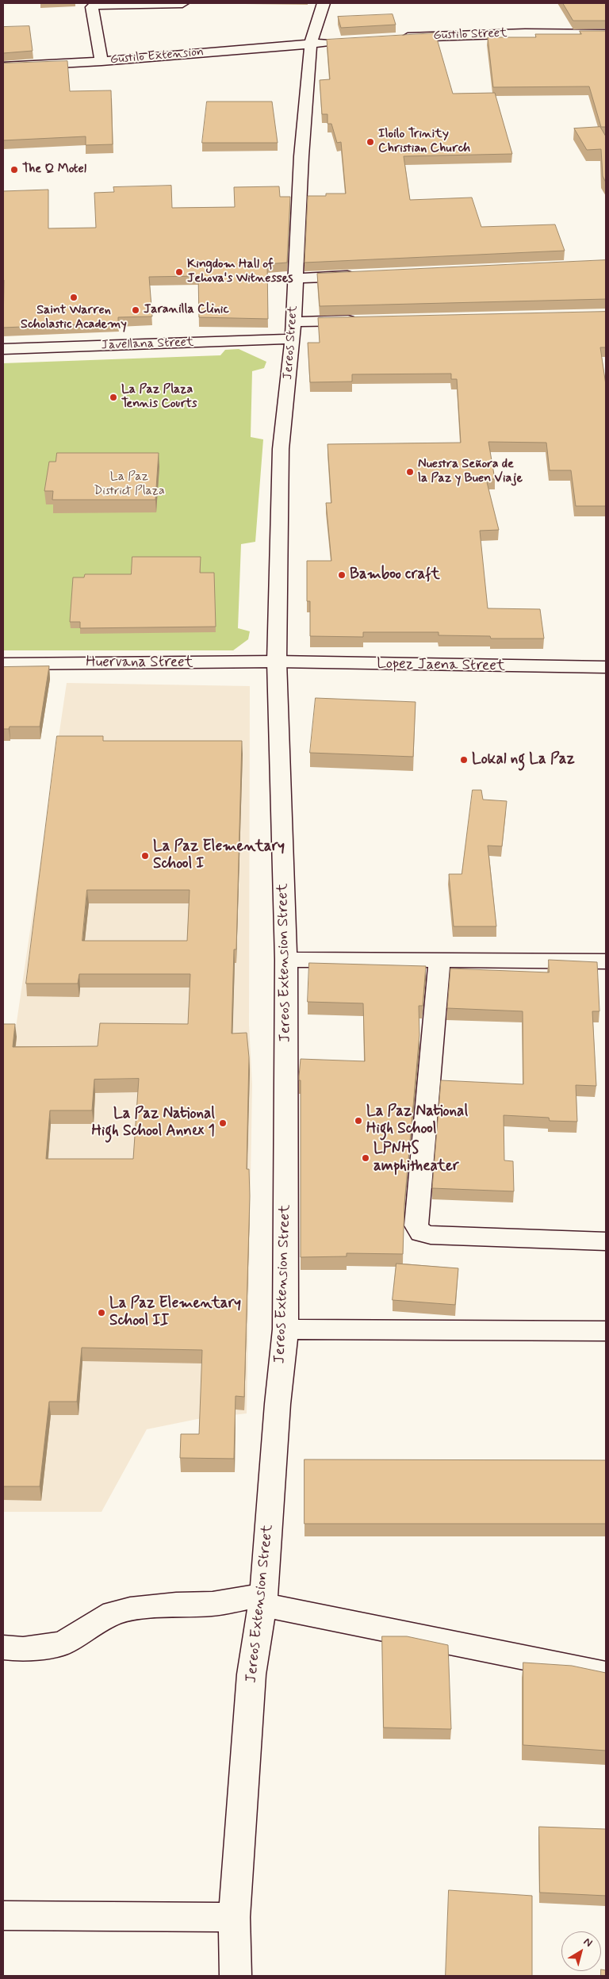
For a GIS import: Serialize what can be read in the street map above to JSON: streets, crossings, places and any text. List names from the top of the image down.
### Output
{
  "streets": {
    "street": [
      "Gustilo Street",
      "Gustilo Extension",
      "Jereos Street",
      "Javellana Street",
      "Huervana Street",
      "Lopez Jaena Street",
      "Jereos Extension Street"
    ]
  },
  "crossings": [
    ["Gustilo Extension", "Jereos Street"],
    ["Jereos Street", "Javellana Street"],
    ["Jereos Street", "Huervana Street"],
    ["Jereos Street", "Lopez Jaena Street"],
    ["Jereos Street", "Jereos Extension Street"],
    ["Huervana Street", "Lopez Jaena Street"],
    ["Huervana Street", "Jereos Extension Street"],
    ["Lopez Jaena Street", "Jereos Extension Street"]
  ],
  "parks": ["La Paz District Plaza"],
  "places": [
    "Iloilo Trinity Christian Church",
    "The Q Motel",
    "Kingdom Hall of Jehova's Witnesses",
    "Saint Warren Scholastic Academy",
    "Jaranilla Clinic",
    "La Paz Plaza Tennis Courts",
    "Nuestra Señora de la Paz y Buen Viaje",
    "Bamboo craft",
    "Lokal ng La Paz",
    "La Paz Elementary School I",
    "La Paz National High School",
    "La Paz National High School Annex 1",
    "LPNHS amphitheater",
    "La Paz Elementary School II"
  ],
  "north": "top right"
}
